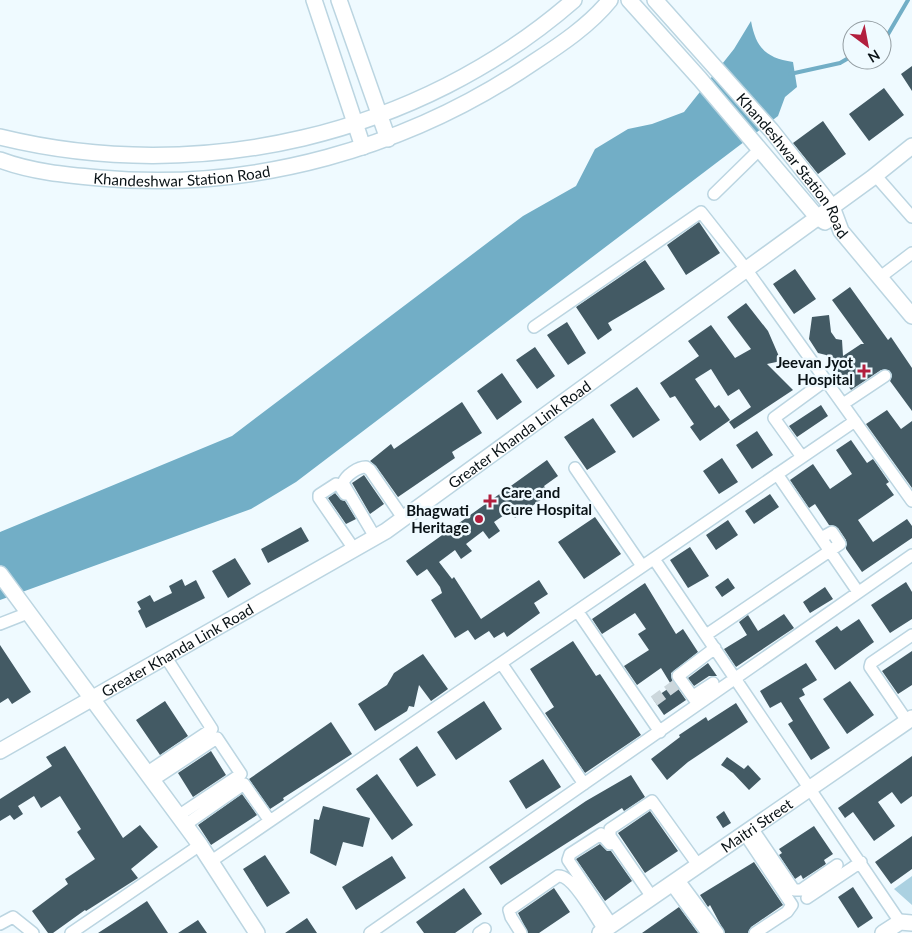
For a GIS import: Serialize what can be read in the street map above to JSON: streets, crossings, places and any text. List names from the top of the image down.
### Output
{
  "streets": {
    "street": ["Khandeshwar Station Road", "Greater Khanda Link Road", "Maitri Street"]
  },
  "crossings": [
    ["Khandeshwar Station Road", "Greater Khanda Link Road"]
  ],
  "places": {
    "health": ["Jeevan Jyot Hospital", "Care and Cure Hospital"],
    "other": ["Bhagwati Heritage"]
  },
  "north": "bottom right"
}
